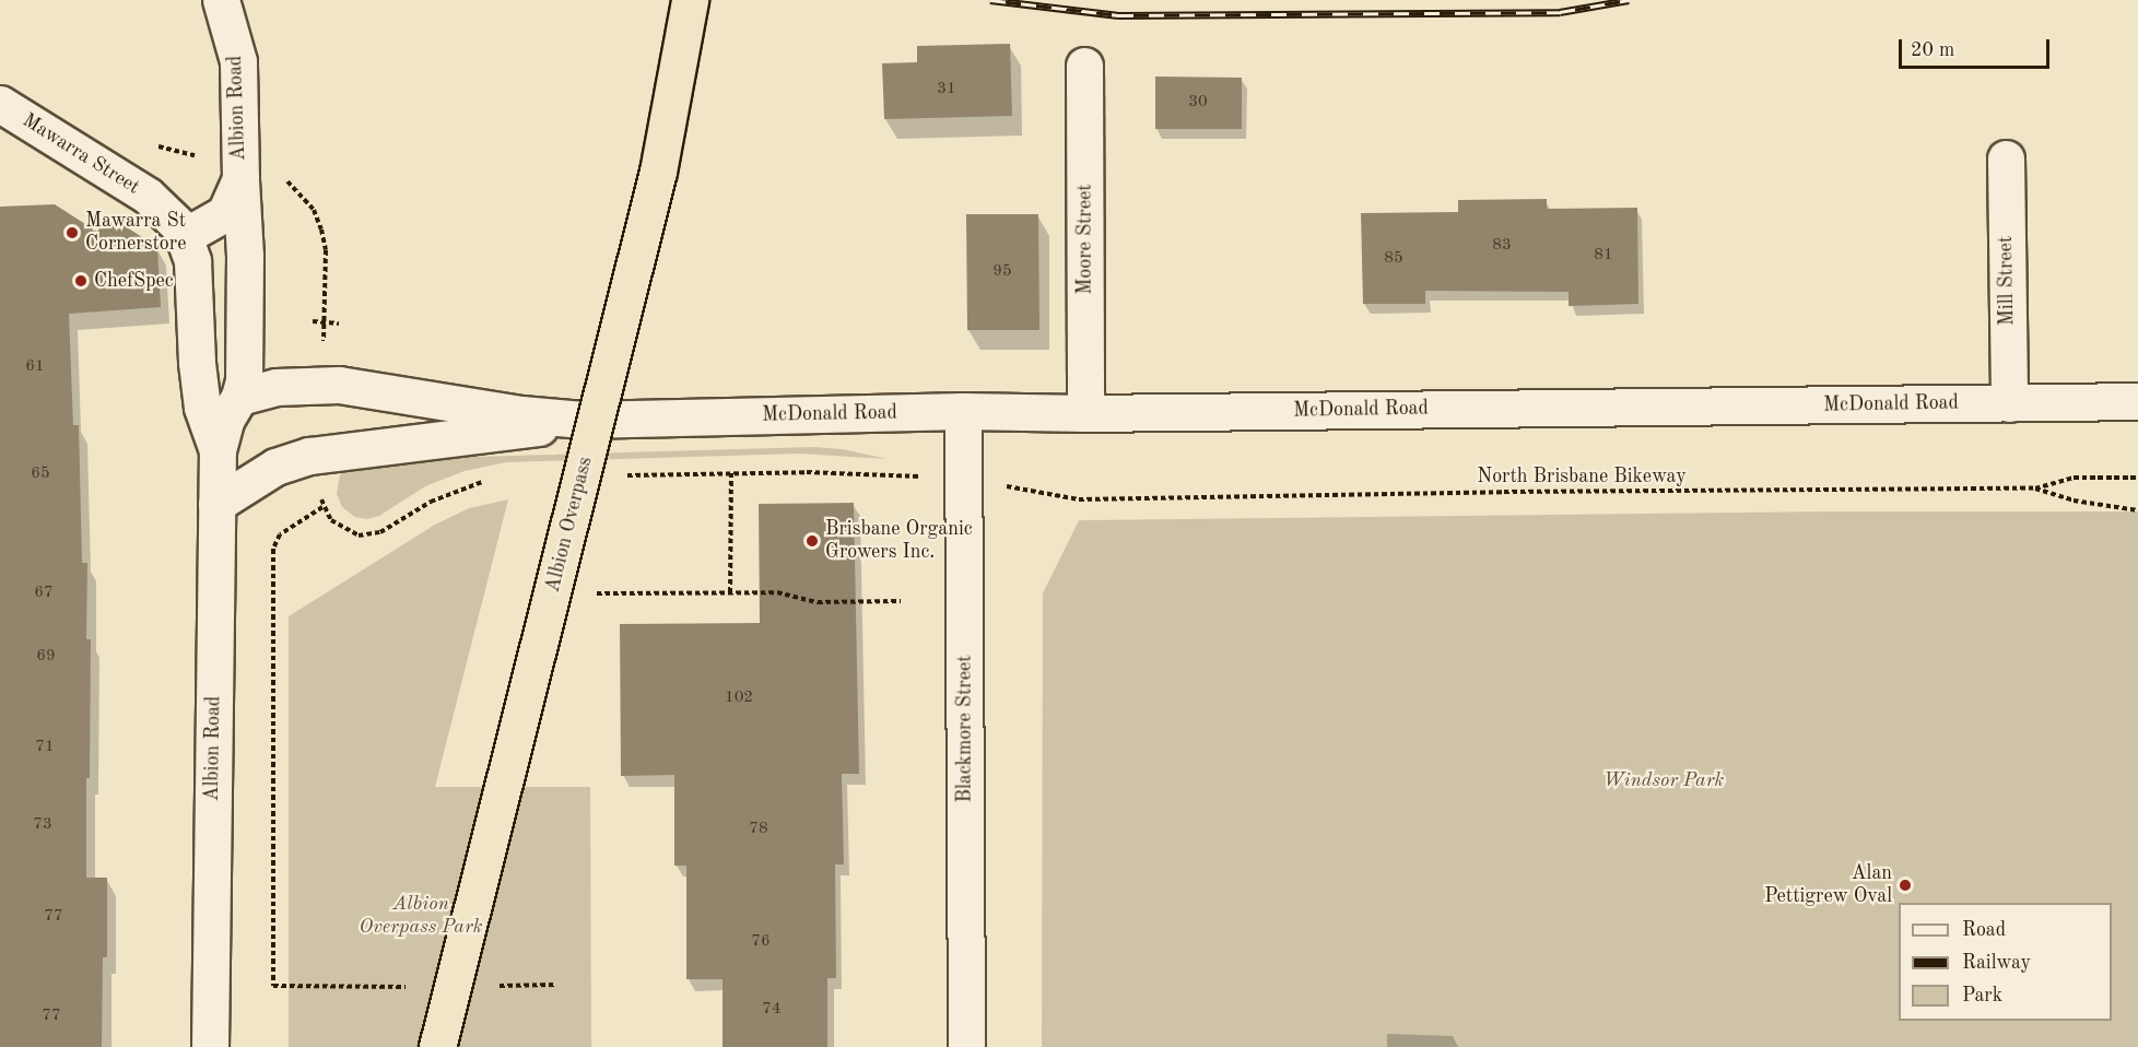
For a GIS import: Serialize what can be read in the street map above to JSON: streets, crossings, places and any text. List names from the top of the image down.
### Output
{
  "streets": {
    "main road": ["Albion Overpass"],
    "street": [
      "Albion Road",
      "Mawarra Street",
      "Moore Street",
      "Mill Street",
      "McDonald Road",
      "Blackmore Street"
    ],
    "path": ["North Brisbane Bikeway"]
  },
  "crossings": [
    ["Albion Road", "Mawarra Street"],
    ["Albion Road", "McDonald Road"],
    ["Moore Street", "McDonald Road"],
    ["Mill Street", "McDonald Road"],
    ["McDonald Road", "Blackmore Street"]
  ],
  "parks": ["Windsor Park", "Albion Overpass Park"],
  "places": [
    "Mawarra St Cornerstore",
    "ChefSpec",
    "Brisbane Organic Growers Inc.",
    "Alan Pettigrew Oval"
  ],
  "house_numbers": [
    "31",
    "30",
    "83",
    "81",
    "85",
    "95",
    "61",
    "65",
    "67",
    "69",
    "102",
    "71",
    "73",
    "78",
    "77",
    "76",
    "74",
    "77"
  ],
  "legend": ["Road", "Railway", "Park"],
  "scale_bar": "20 m"
}
